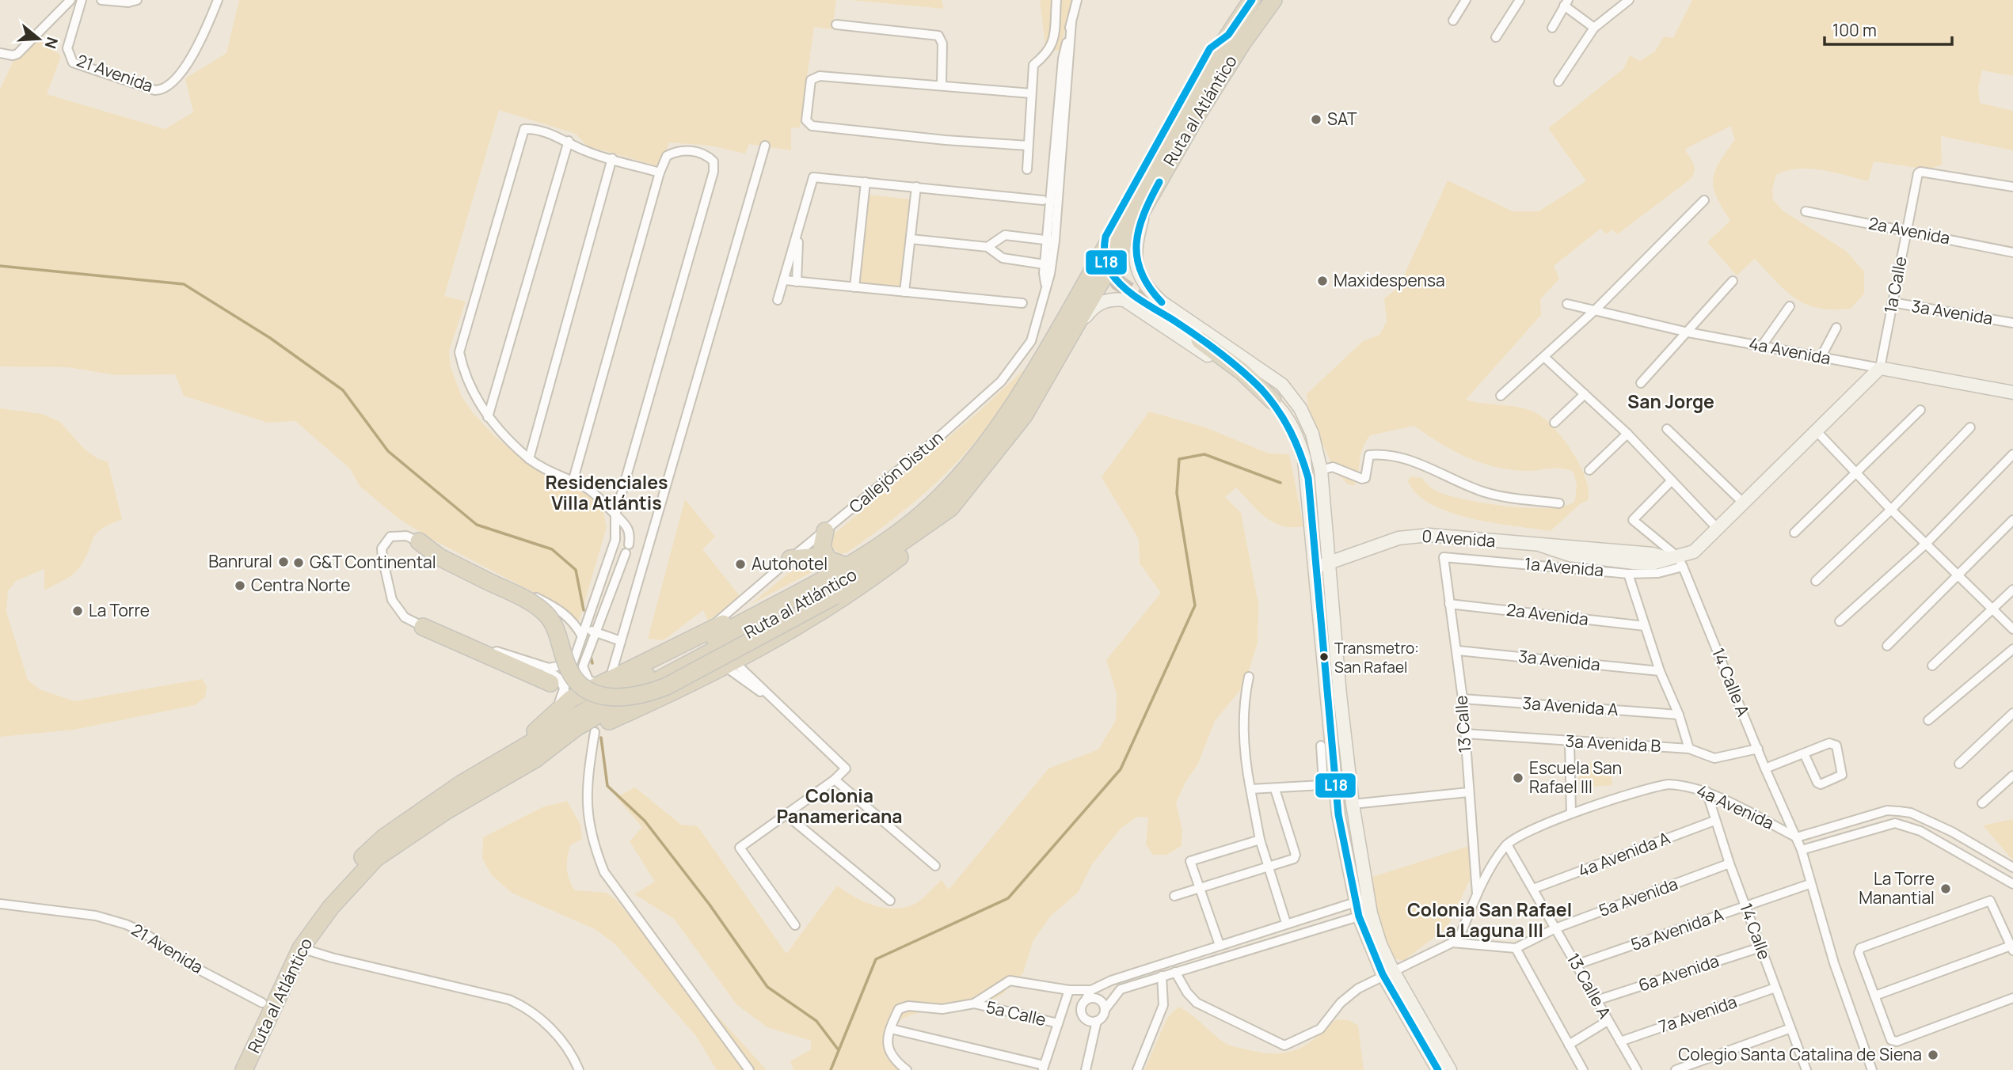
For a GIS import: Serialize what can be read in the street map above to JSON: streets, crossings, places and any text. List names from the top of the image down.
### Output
{
  "streets": {
    "highway": ["Ruta al Atlántico"],
    "main road": ["4a Avenida", "0 Avenida"],
    "street": [
      "21 Avenida",
      "2a Avenida",
      "1a Calle",
      "3a Avenida",
      "Callejón Distun",
      "1a Avenida",
      "14 Calle A",
      "3a Avenida A",
      "13 Calle",
      "3a Avenida B",
      "4a Avenida A",
      "5a Avenida",
      "5a Avenida A",
      "14 Calle",
      "6a Avenida",
      "13 Calle A",
      "5a Calle",
      "7a Avenida"
    ]
  },
  "crossings": [
    ["21 Avenida", "Ruta al Atlántico"],
    ["2a Avenida", "1a Calle"],
    ["2a Avenida", "13 Calle"],
    ["1a Calle", "3a Avenida"],
    ["1a Calle", "4a Avenida"],
    ["3a Avenida", "13 Calle"],
    ["4a Avenida", "14 Calle A"],
    ["4a Avenida", "14 Calle"],
    ["4a Avenida", "13 Calle A"],
    ["0 Avenida", "1a Avenida"],
    ["0 Avenida", "14 Calle A"],
    ["1a Avenida", "14 Calle A"],
    ["1a Avenida", "13 Calle"],
    ["14 Calle A", "3a Avenida B"],
    ["14 Calle A", "5a Avenida A"],
    ["3a Avenida A", "13 Calle"],
    ["13 Calle", "3a Avenida B"],
    ["4a Avenida A", "14 Calle"],
    ["4a Avenida A", "13 Calle A"],
    ["5a Avenida", "14 Calle"],
    ["5a Avenida", "13 Calle A"],
    ["5a Avenida A", "14 Calle"],
    ["5a Avenida A", "13 Calle A"],
    ["14 Calle", "6a Avenida"],
    ["14 Calle", "7a Avenida"],
    ["6a Avenida", "13 Calle A"],
    ["13 Calle A", "7a Avenida"]
  ],
  "districts": [
    "San Jorge",
    "Residenciales Villa Atlántis",
    "Colonia Panamericana",
    "Colonia San Rafael La Laguna III"
  ],
  "places": [
    "SAT",
    "Maxidespensa",
    "Banrural",
    "G&T Continental",
    "Autohotel",
    "Centra Norte",
    "La Torre",
    "Transmetro: San Rafael",
    "Escuela San Rafael III",
    "La Torre Manantial",
    "Colegio Santa Catalina de Siena"
  ],
  "lines": ["transit line L18"],
  "scale_bar": "100 m",
  "north": "right"
}
